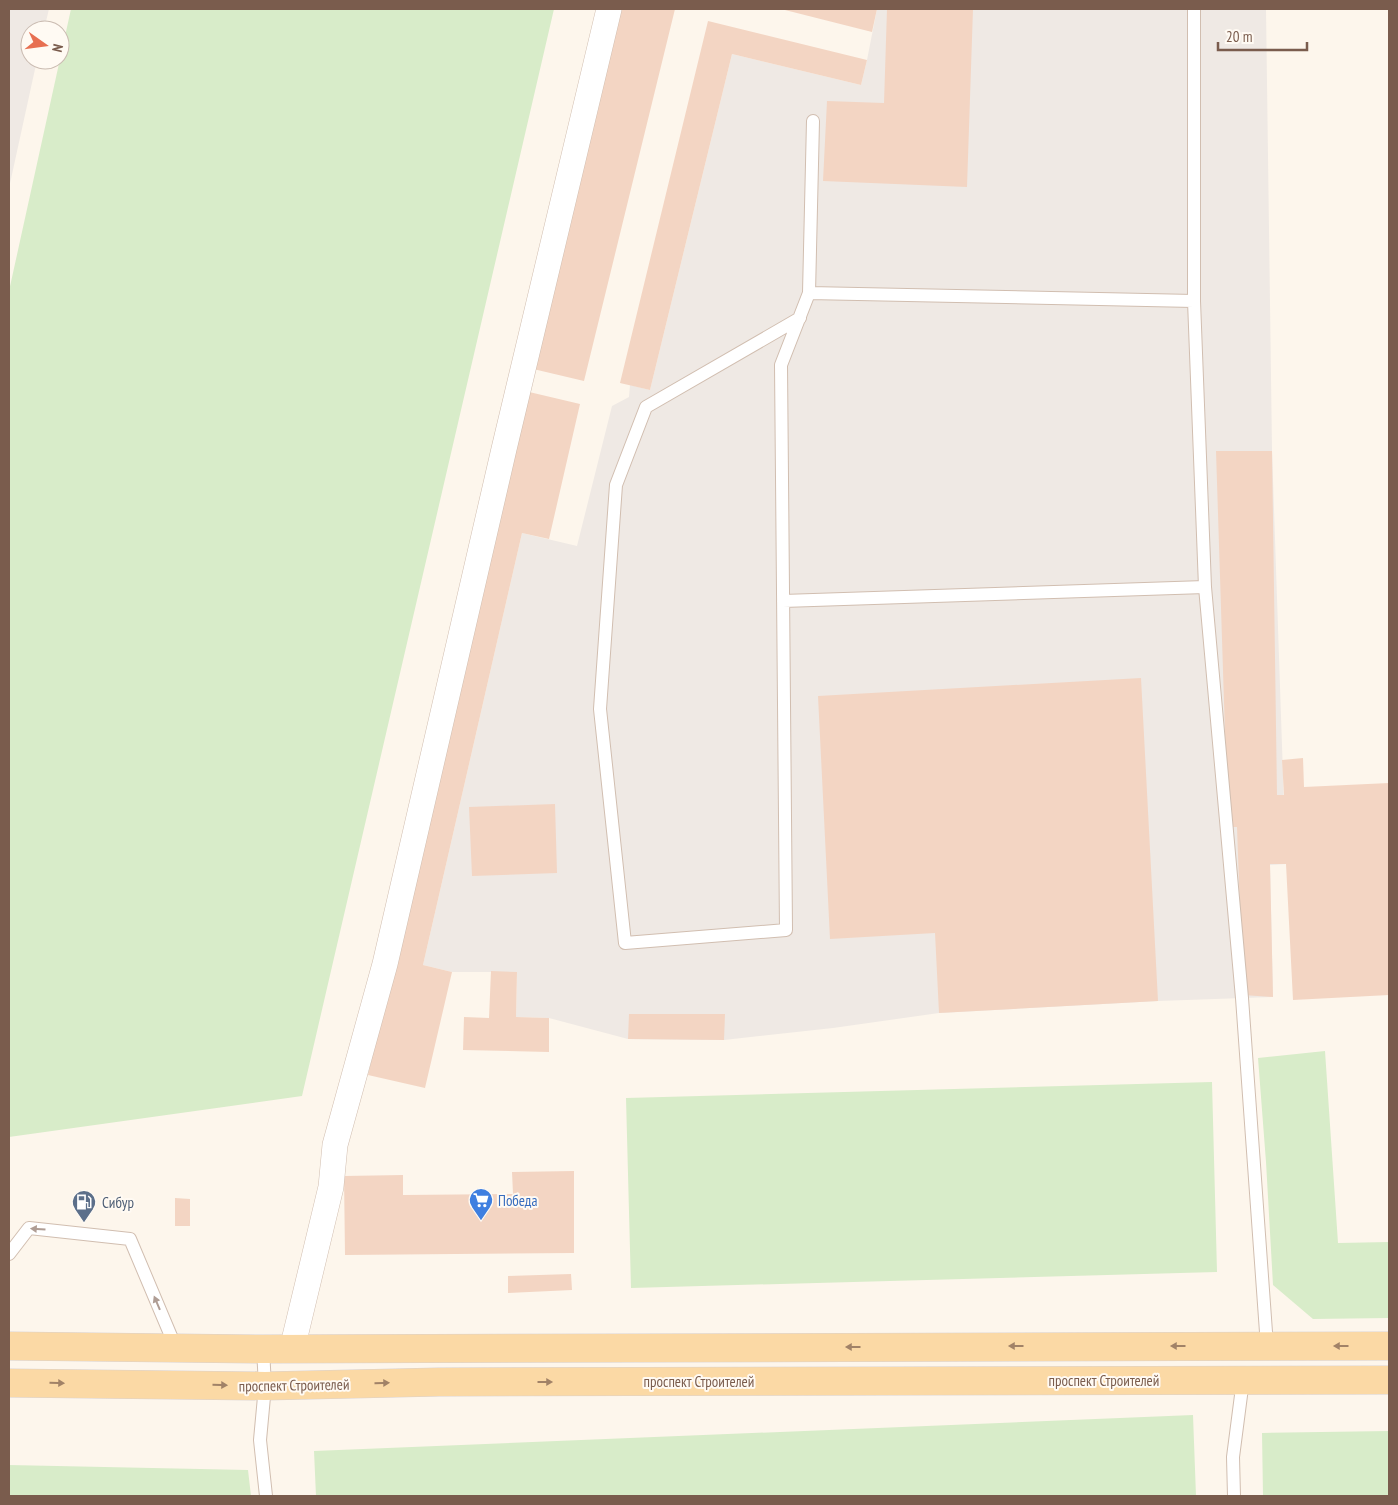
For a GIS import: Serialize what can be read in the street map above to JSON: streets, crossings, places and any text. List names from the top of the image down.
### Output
{
  "streets": {
    "main road": ["проспект Строителей"]
  },
  "places": {
    "supermarket": ["Победа"],
    "fuel station": ["Сибур"]
  },
  "scale_bar": "20 m",
  "north": "right"
}
